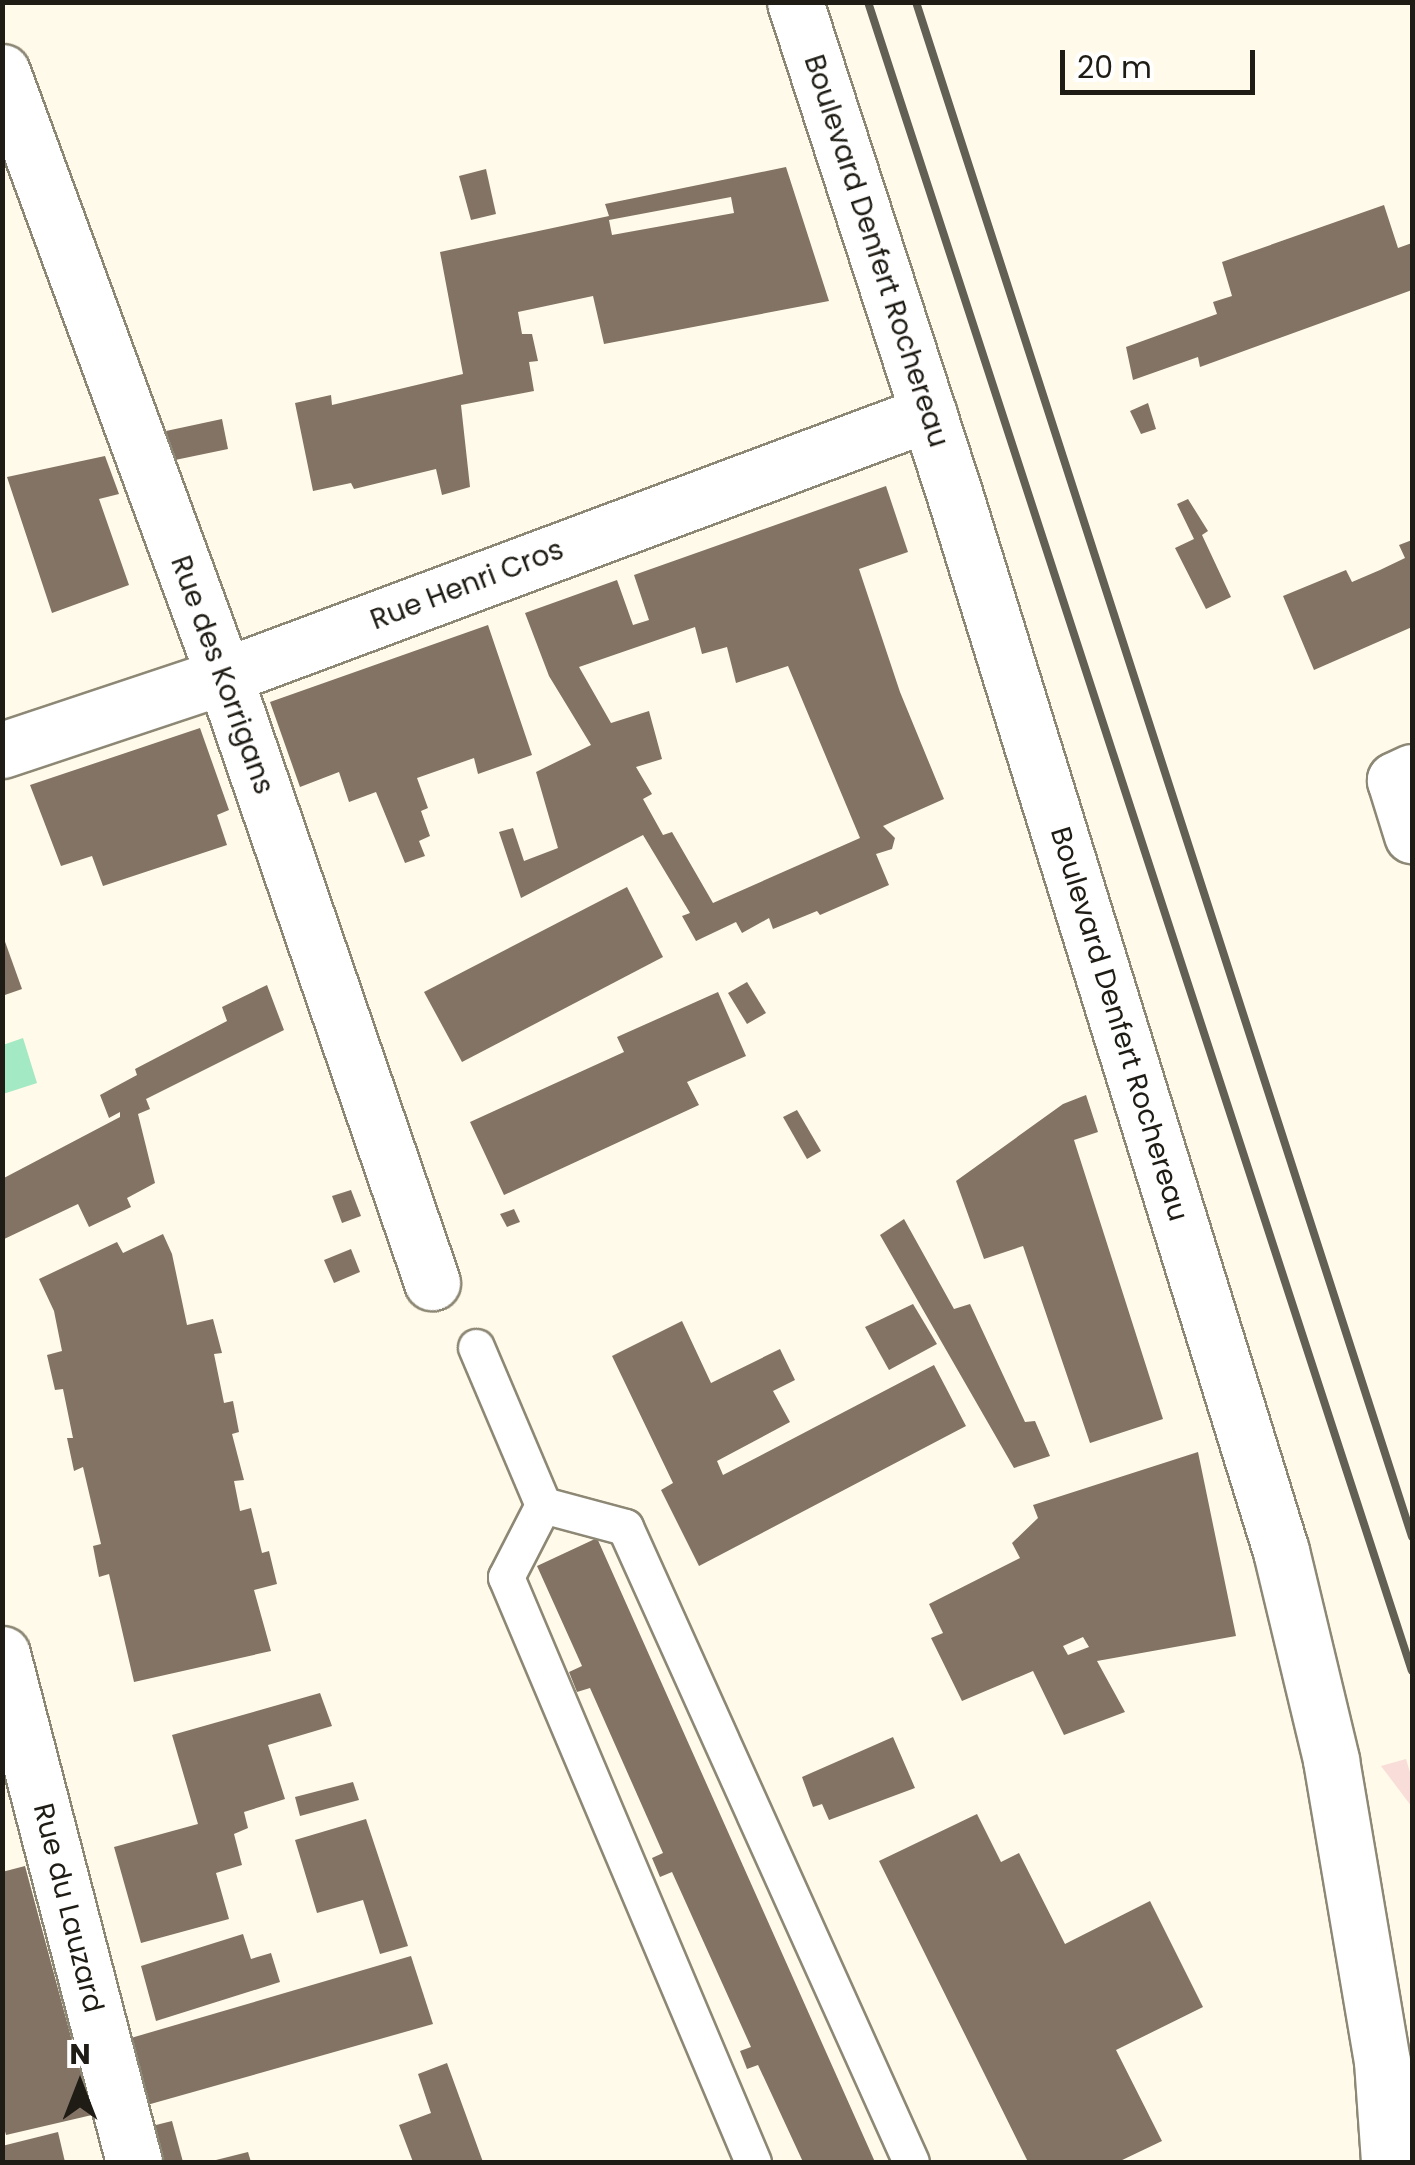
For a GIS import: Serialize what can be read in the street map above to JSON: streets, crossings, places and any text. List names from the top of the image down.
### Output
{
  "streets": {
    "street": [
      "Boulevard Denfert Rochereau",
      "Rue Henri Cros",
      "Rue des Korrigans",
      "Rue du Lauzard"
    ]
  },
  "crossings": [
    ["Boulevard Denfert Rochereau", "Rue Henri Cros"],
    ["Rue Henri Cros", "Rue des Korrigans"]
  ],
  "scale_bar": "20 m",
  "north": "top"
}
